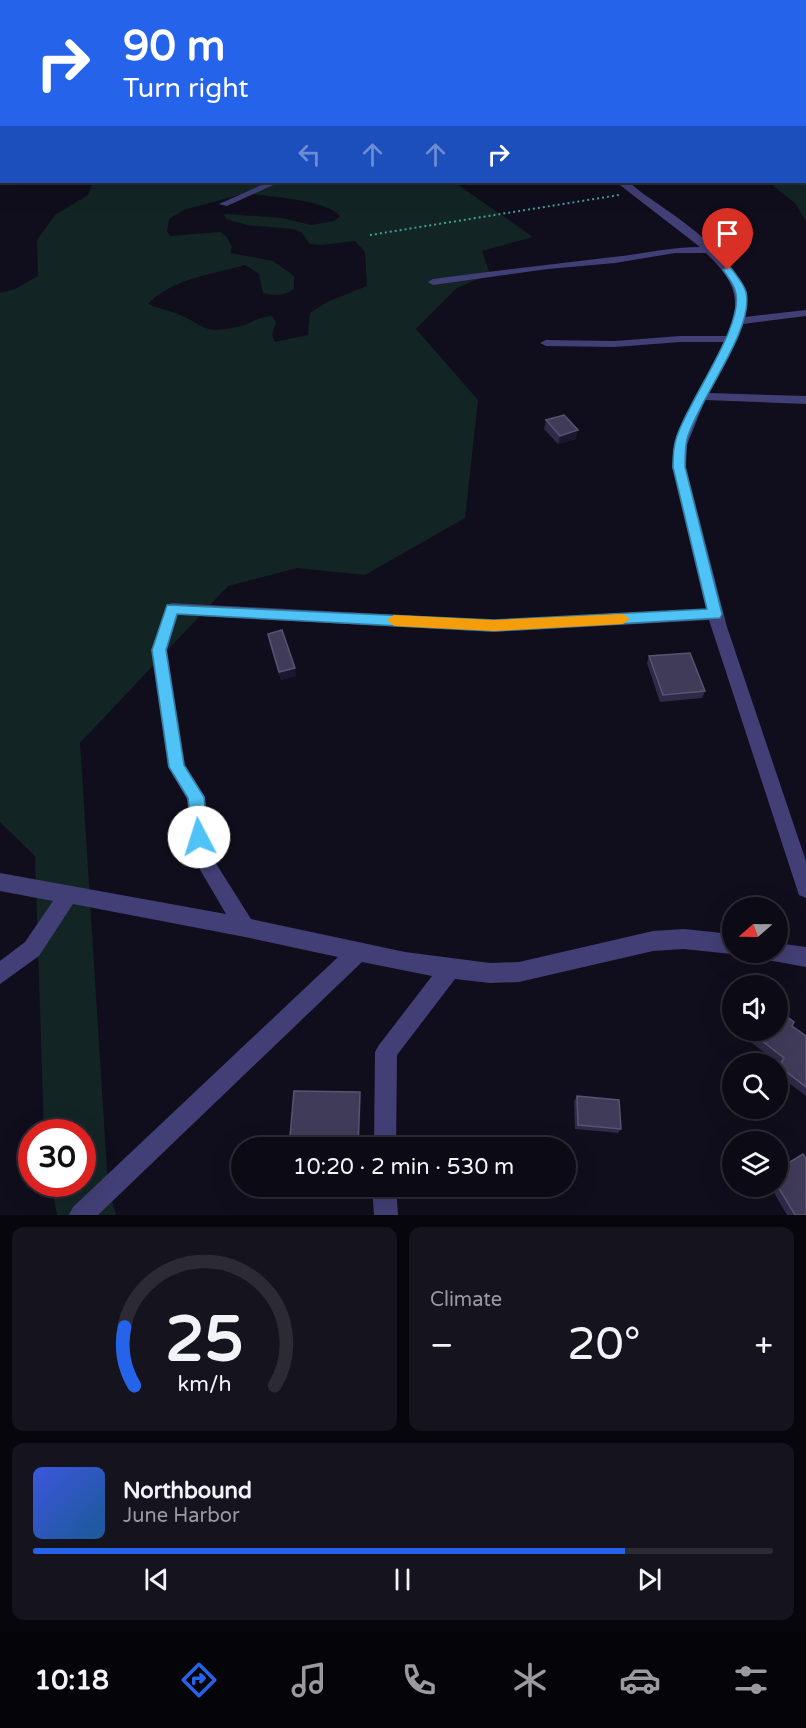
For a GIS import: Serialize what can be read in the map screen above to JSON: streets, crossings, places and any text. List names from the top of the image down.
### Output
{
  "north": "left",
  "page": {
    "turn": ["90 m", "Turn right"],
    "limit": "30",
    "trip": "10:20 · 2 min · 530 m",
    "tile": "Climate",
    "heat": ["−", "20°", "+"],
    "song": ["Northbound", "June Harbor"],
    "tabs": "10:18",
    "gauge": ["25", "km/h"]
  }
}
